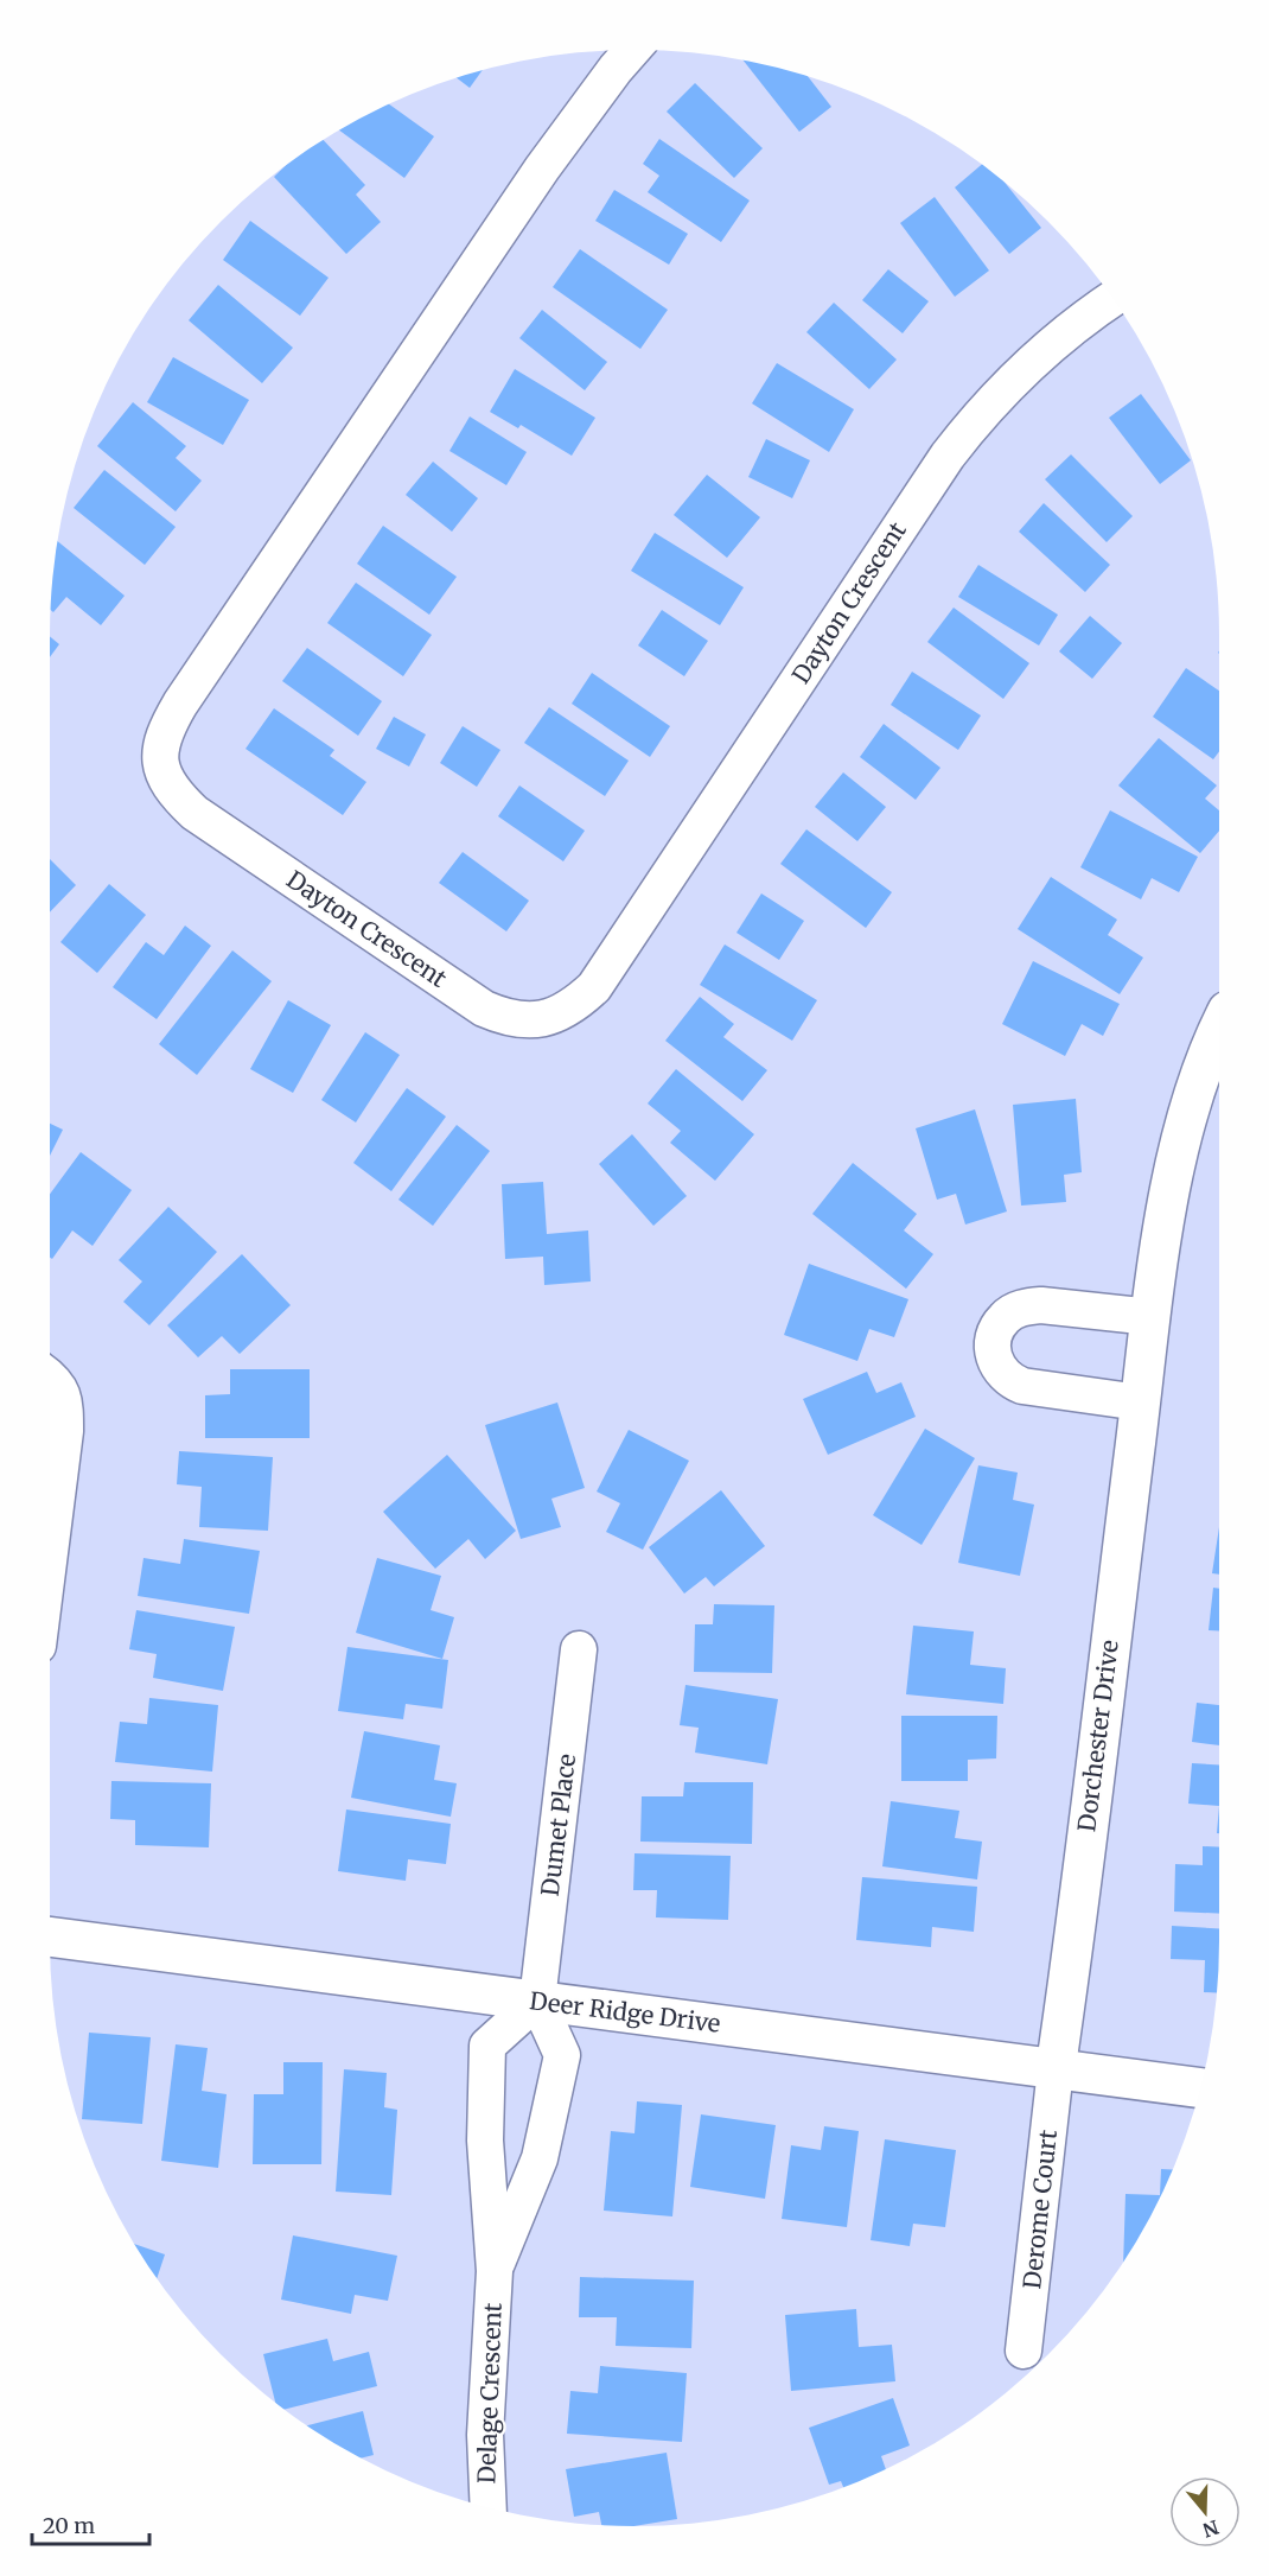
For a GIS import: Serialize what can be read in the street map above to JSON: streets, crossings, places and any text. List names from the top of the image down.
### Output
{
  "streets": {
    "street": [
      "Dayton Crescent",
      "Dorchester Drive",
      "Dumet Place",
      "Deer Ridge Drive",
      "Derome Court",
      "Delage Crescent"
    ]
  },
  "crossings": [
    ["Dorchester Drive", "Deer Ridge Drive"],
    ["Dorchester Drive", "Derome Court"],
    ["Dumet Place", "Deer Ridge Drive"],
    ["Dumet Place", "Delage Crescent"],
    ["Deer Ridge Drive", "Derome Court"],
    ["Deer Ridge Drive", "Delage Crescent"]
  ],
  "scale_bar": "20 m",
  "north": "bottom"
}
